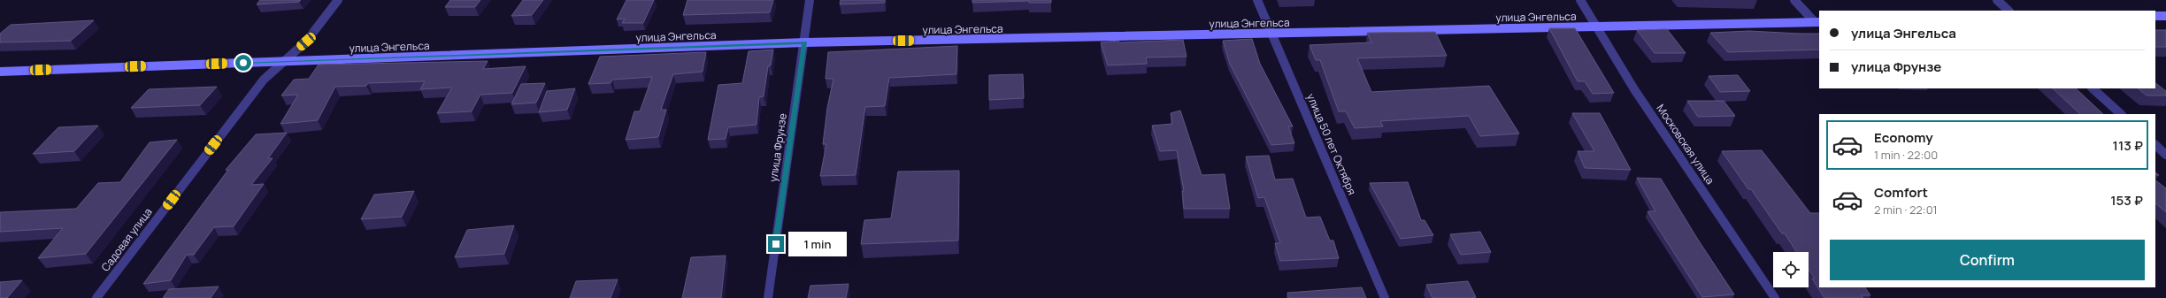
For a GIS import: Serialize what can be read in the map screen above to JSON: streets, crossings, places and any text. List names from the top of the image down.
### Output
{
  "streets": {
    "main road": ["улица Энгельса"],
    "street": [
      "улица 50 лет Октября",
      "Московская улица",
      "улица Фрунзе",
      "Садовая улица"
    ]
  },
  "crossings": [
    ["улица Энгельса", "улица 50 лет Октября"],
    ["улица Энгельса", "Московская улица"],
    ["улица Энгельса", "улица Фрунзе"],
    ["улица Энгельса", "Садовая улица"]
  ],
  "page": {
    "banner": ["улица Энгельса", "улица Фрунзе"],
    "list": [
      {
        "name": "Economy",
        "note": "1 min · 22:00",
        "value": "113 ₽"
      },
      {
        "name": "Comfort",
        "note": "2 min · 22:01",
        "value": "153 ₽"
      }
    ],
    "bubble": "1 min",
    "buttons": "Confirm"
  }
}
